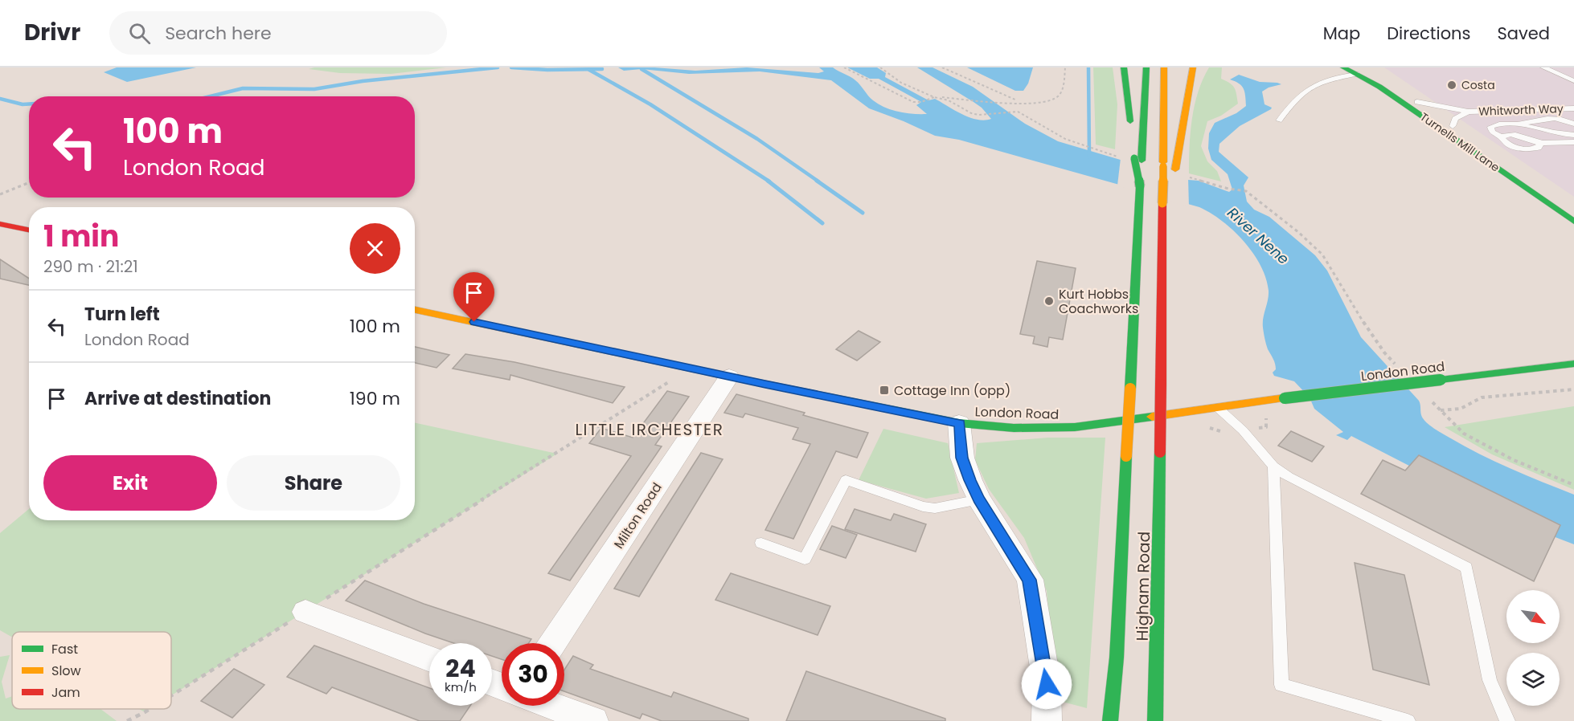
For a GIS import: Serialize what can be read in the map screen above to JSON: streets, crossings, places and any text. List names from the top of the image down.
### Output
{
  "streets": {
    "highway": ["Turnells Mill Lane", "London Road", "Higham Road"],
    "street": ["Milton Road"],
    "lane": ["Whitworth Way"]
  },
  "crossings": [
    ["Whitworth Way", "Turnells Mill Lane"],
    ["London Road", "Milton Road"]
  ],
  "districts": ["LITTLE IRCHESTER"],
  "water": ["River Nene"],
  "places": {
    "other": ["Costa", "Kurt Hobbs Coachworks"],
    "transit": ["Cottage Inn (opp)"]
  },
  "legend": ["Fast", "Slow", "Jam"],
  "north": "bottom right",
  "page": {
    "header": "Drivr",
    "search": "Search here",
    "nav": ["Map", "Directions", "Saved"],
    "turn": ["100 m", "London Road"],
    "heading": ["1 min", "290 m · 21:21"],
    "list": [
      {
        "name": "Turn left",
        "note": "London Road",
        "value": "100 m"
      },
      {
        "name": "Arrive at destination",
        "value": "190 m"
      }
    ],
    "buttons": ["Exit", "Share"],
    "speed": "24 km/h",
    "limit": "30"
  }
}
